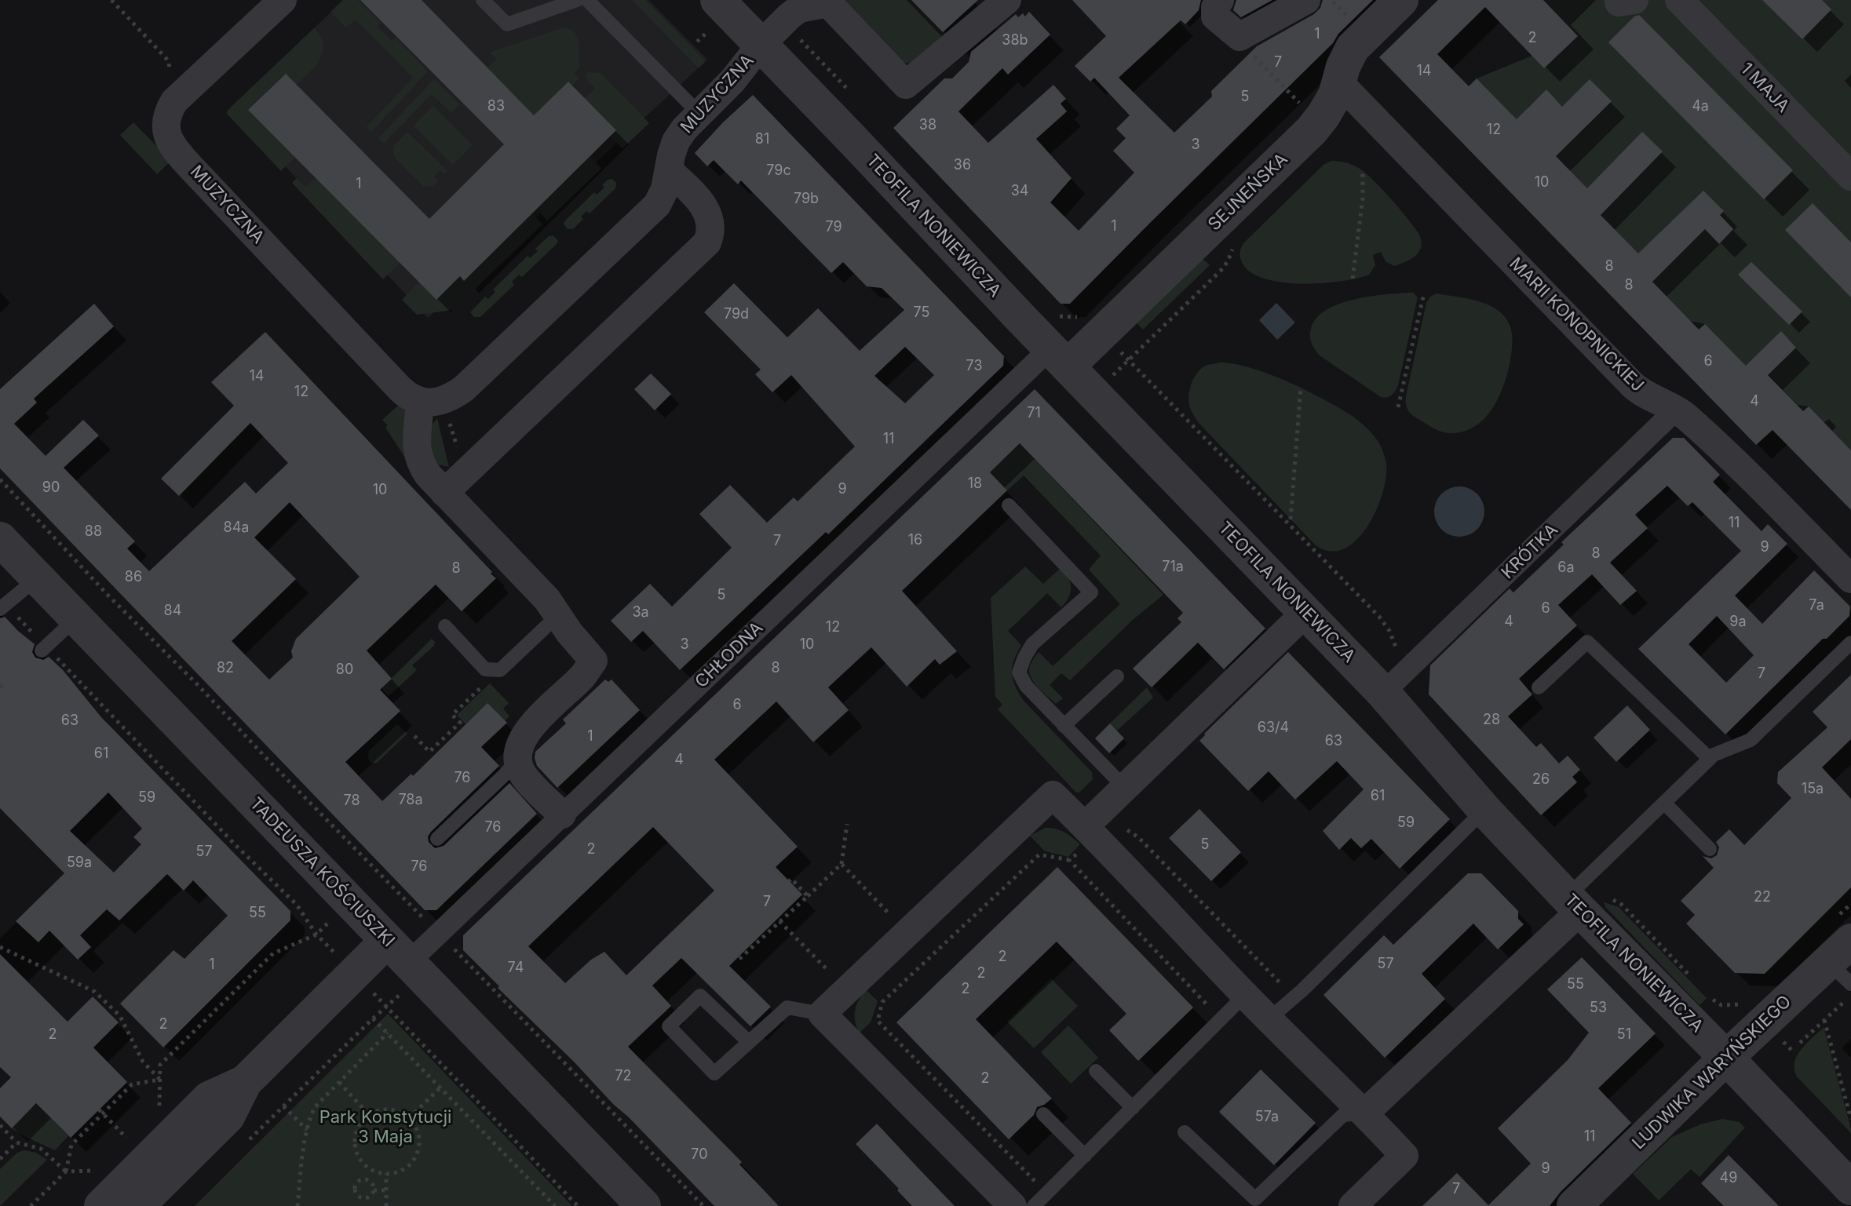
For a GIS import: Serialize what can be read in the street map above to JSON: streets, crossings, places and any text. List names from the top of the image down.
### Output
{
  "streets": {
    "street": [
      "1 MAJA",
      "MUZYCZNA",
      "SEJNEŃSKA",
      "TEOFILA NONIEWICZA",
      "MARII KONOPNICKIEJ",
      "KRÓTKA",
      "CHŁODNA",
      "TADEUSZA KOŚCIUSZKI",
      "LUDWIKA WARYŃSKIEGO"
    ]
  },
  "crossings": [
    ["MUZYCZNA", "TEOFILA NONIEWICZA"],
    ["SEJNEŃSKA", "TEOFILA NONIEWICZA"],
    ["SEJNEŃSKA", "MARII KONOPNICKIEJ"],
    ["SEJNEŃSKA", "CHŁODNA"],
    ["TEOFILA NONIEWICZA", "KRÓTKA"],
    ["TEOFILA NONIEWICZA", "CHŁODNA"],
    ["TEOFILA NONIEWICZA", "LUDWIKA WARYŃSKIEGO"],
    ["MARII KONOPNICKIEJ", "KRÓTKA"],
    ["CHŁODNA", "TADEUSZA KOŚCIUSZKI"]
  ],
  "parks": ["Park Konstytucji 3 Maja"],
  "house_numbers": [
    "1",
    "2",
    "38b",
    "7",
    "14",
    "5",
    "83",
    "4a",
    "38",
    "12",
    "81",
    "3",
    "36",
    "79c",
    "10",
    "1",
    "34",
    "79b",
    "1",
    "79",
    "8",
    "8",
    "75",
    "79d",
    "6",
    "73",
    "14",
    "12",
    "4",
    "71",
    "11",
    "18",
    "90",
    "9",
    "10",
    "11",
    "84a",
    "88",
    "16",
    "7",
    "9",
    "8",
    "71a",
    "6a",
    "8",
    "86",
    "5",
    "7a",
    "6",
    "84",
    "3a",
    "4",
    "9a",
    "12",
    "3",
    "10",
    "82",
    "8",
    "80",
    "7",
    "6",
    "28",
    "63",
    "63/4",
    "1",
    "63",
    "61",
    "4",
    "76",
    "26",
    "15a",
    "61",
    "59",
    "78a",
    "78",
    "59",
    "76",
    "5",
    "2",
    "57",
    "59a",
    "76",
    "22",
    "7",
    "55",
    "2",
    "57",
    "1",
    "74",
    "2",
    "55",
    "2",
    "53",
    "2",
    "2",
    "51",
    "72",
    "2",
    "57a",
    "11",
    "70",
    "9",
    "49",
    "7"
  ]
}
